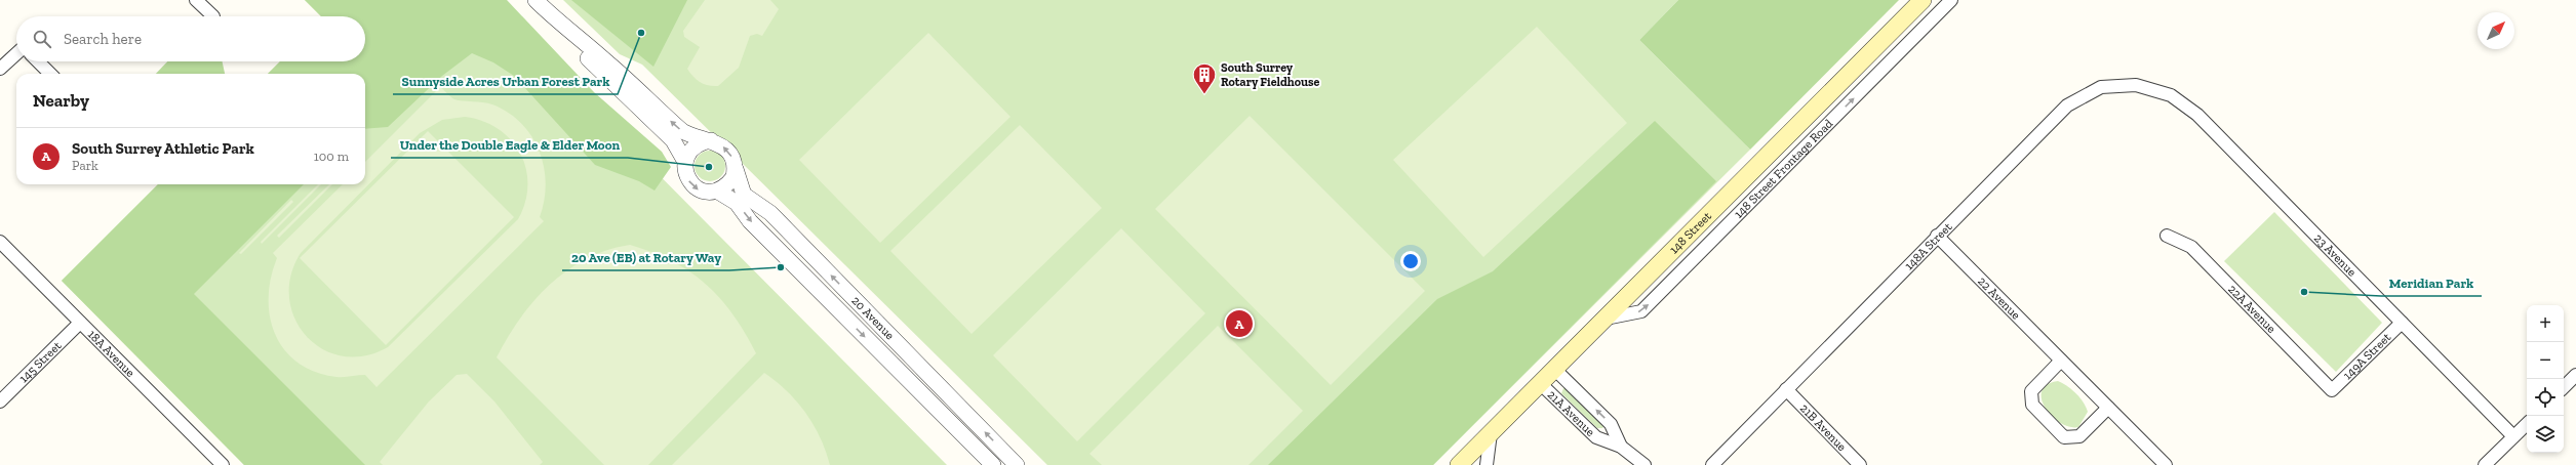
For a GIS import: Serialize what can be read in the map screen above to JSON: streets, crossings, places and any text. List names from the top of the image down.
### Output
{
  "streets": {
    "main road": ["148 Street"],
    "street": [
      "148 Street Frontage Road",
      "148A Street",
      "23 Avenue",
      "22 Avenue",
      "22A Avenue",
      "20 Avenue",
      "18A Avenue",
      "149A Street",
      "145 Street",
      "21A Avenue",
      "21B Avenue"
    ]
  },
  "crossings": [
    ["148 Street Frontage Road", "148 Street"],
    ["148 Street", "21A Avenue"],
    ["148A Street", "23 Avenue"],
    ["148A Street", "22 Avenue"],
    ["148A Street", "21B Avenue"],
    ["23 Avenue", "149A Street"],
    ["22A Avenue", "149A Street"],
    ["18A Avenue", "145 Street"]
  ],
  "one_way": ["148 Street Frontage Road"],
  "places": {
    "other": [
      "Sunnyside Acres Urban Forest Park",
      "Under the Double Eagle & Elder Moon",
      "20 Ave (EB) at Rotary Way",
      "Meridian Park"
    ],
    "building": ["South Surrey Rotary Fieldhouse"]
  },
  "north": "top right",
  "page": {
    "search": "Search here",
    "heading": "Nearby",
    "list": [
      {
        "mark": "A",
        "name": "South Surrey Athletic Park",
        "note": "Park",
        "value": "100 m"
      }
    ],
    "map_buttons": ["+", "−"],
    "pins": "A"
  }
}
